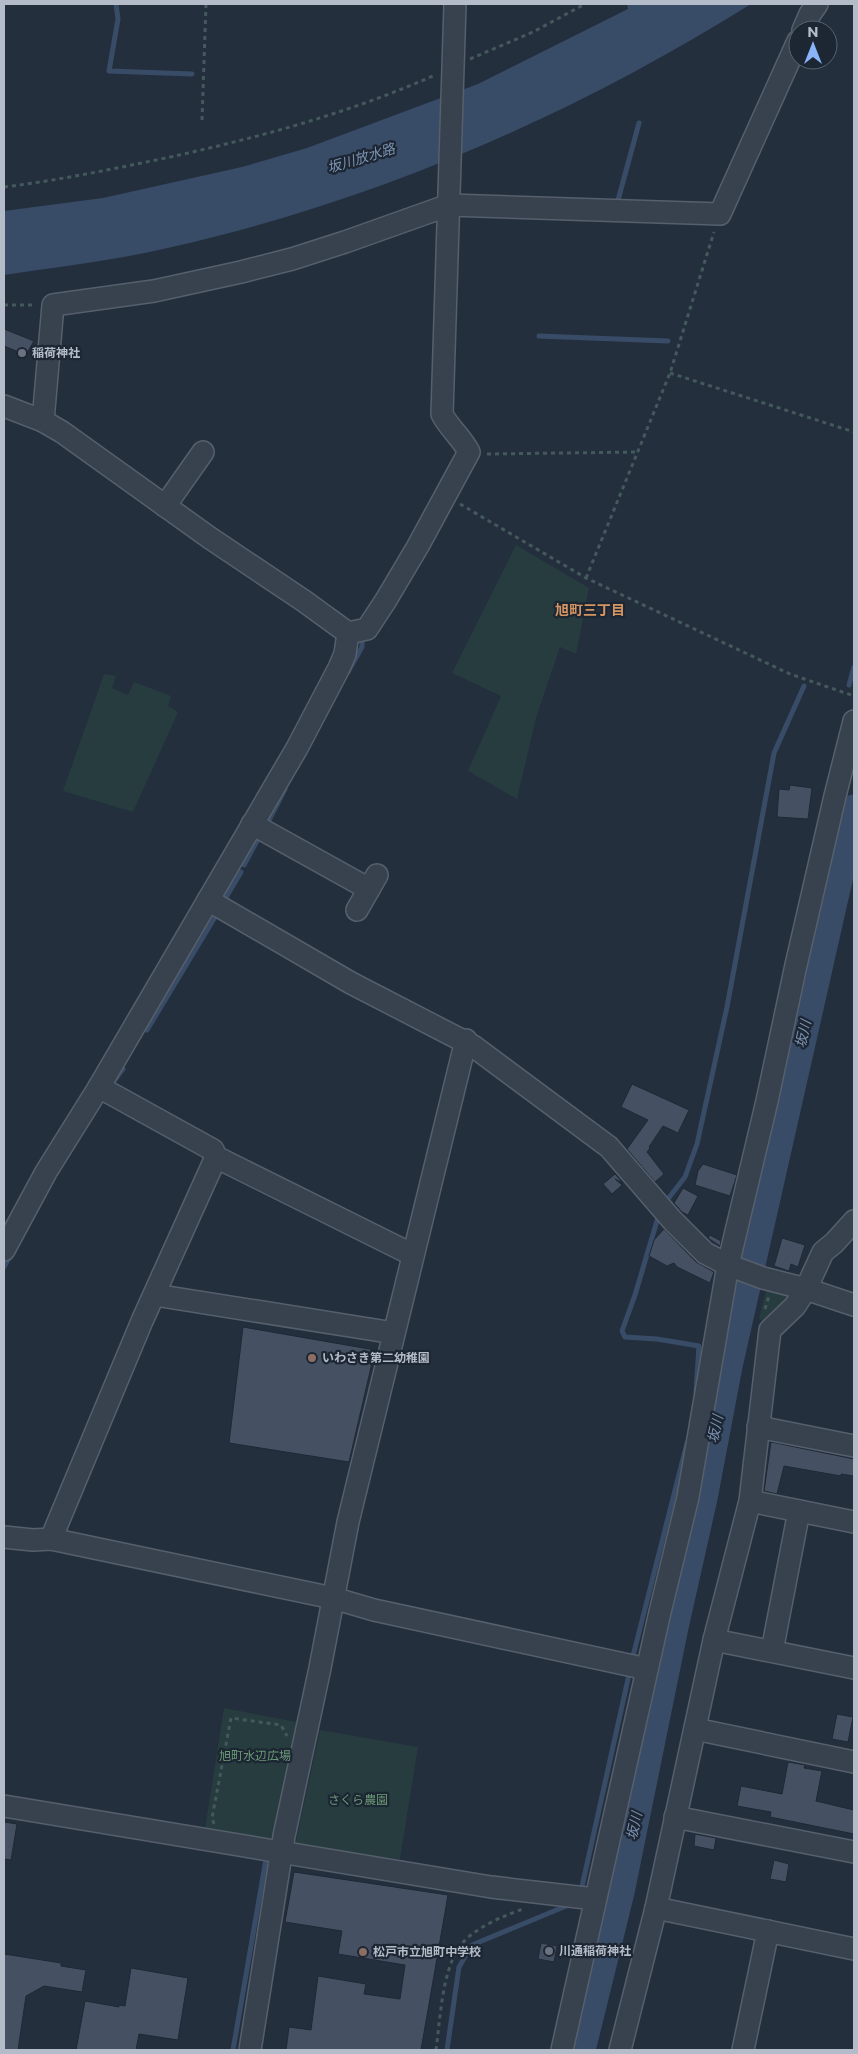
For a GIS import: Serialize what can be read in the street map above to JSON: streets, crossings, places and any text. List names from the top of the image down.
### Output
{
  "districts": ["旭町三丁目"],
  "water": ["坂川放水路", "坂川"],
  "parks": ["旭町水辺広場", "さくら農園"],
  "places": [
    "稲荷神社",
    "いわさき第二幼稚園",
    "川通稲荷神社",
    "松戸市立旭町中学校"
  ],
  "north": "top"
}
